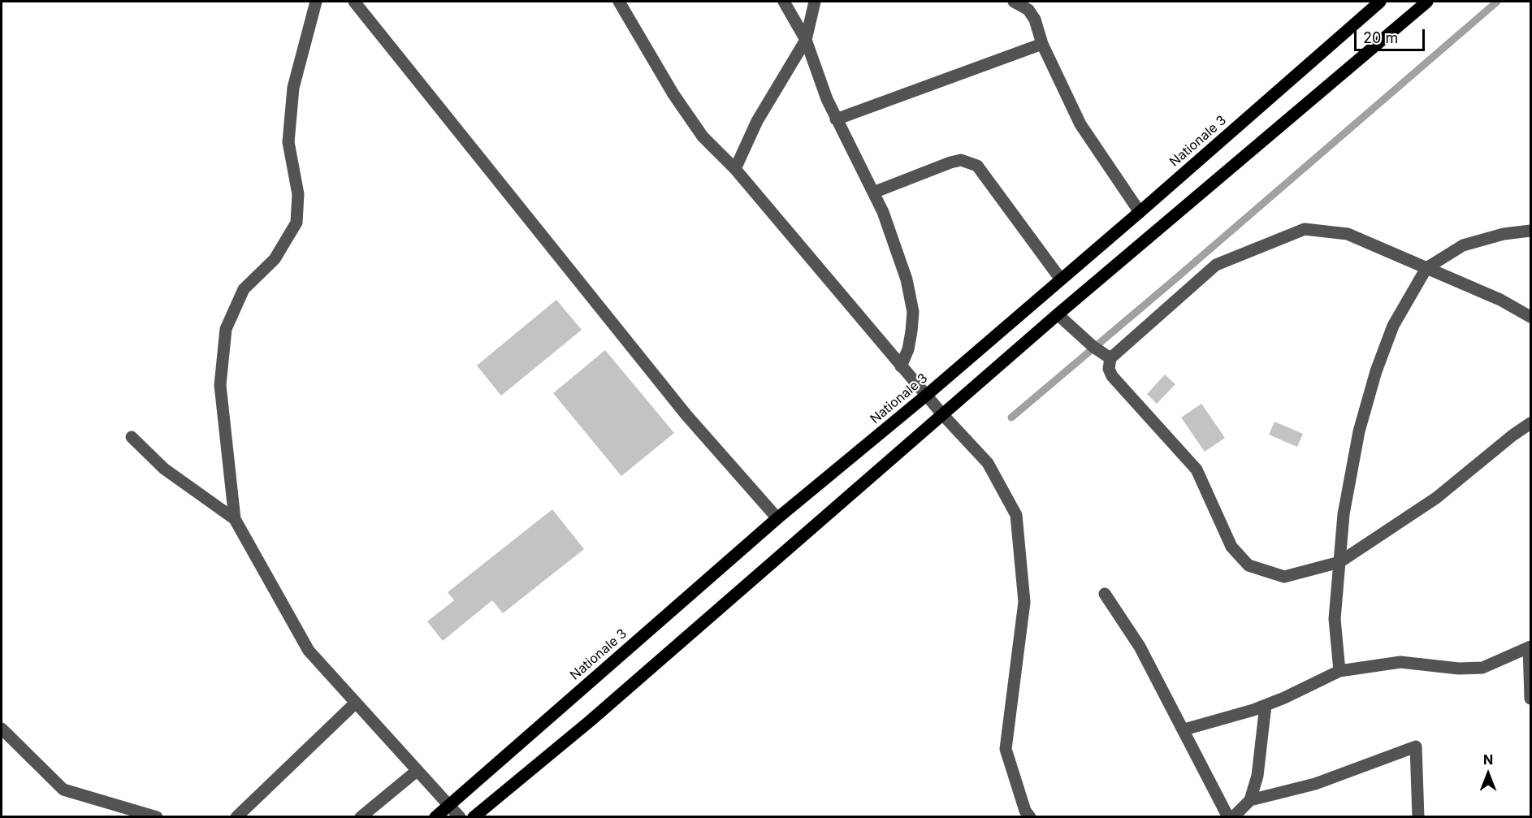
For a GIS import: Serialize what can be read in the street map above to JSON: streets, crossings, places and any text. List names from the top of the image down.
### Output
{
  "streets": {
    "main road": ["Nationale 3"]
  },
  "scale_bar": "20 m",
  "north": "top"
}
